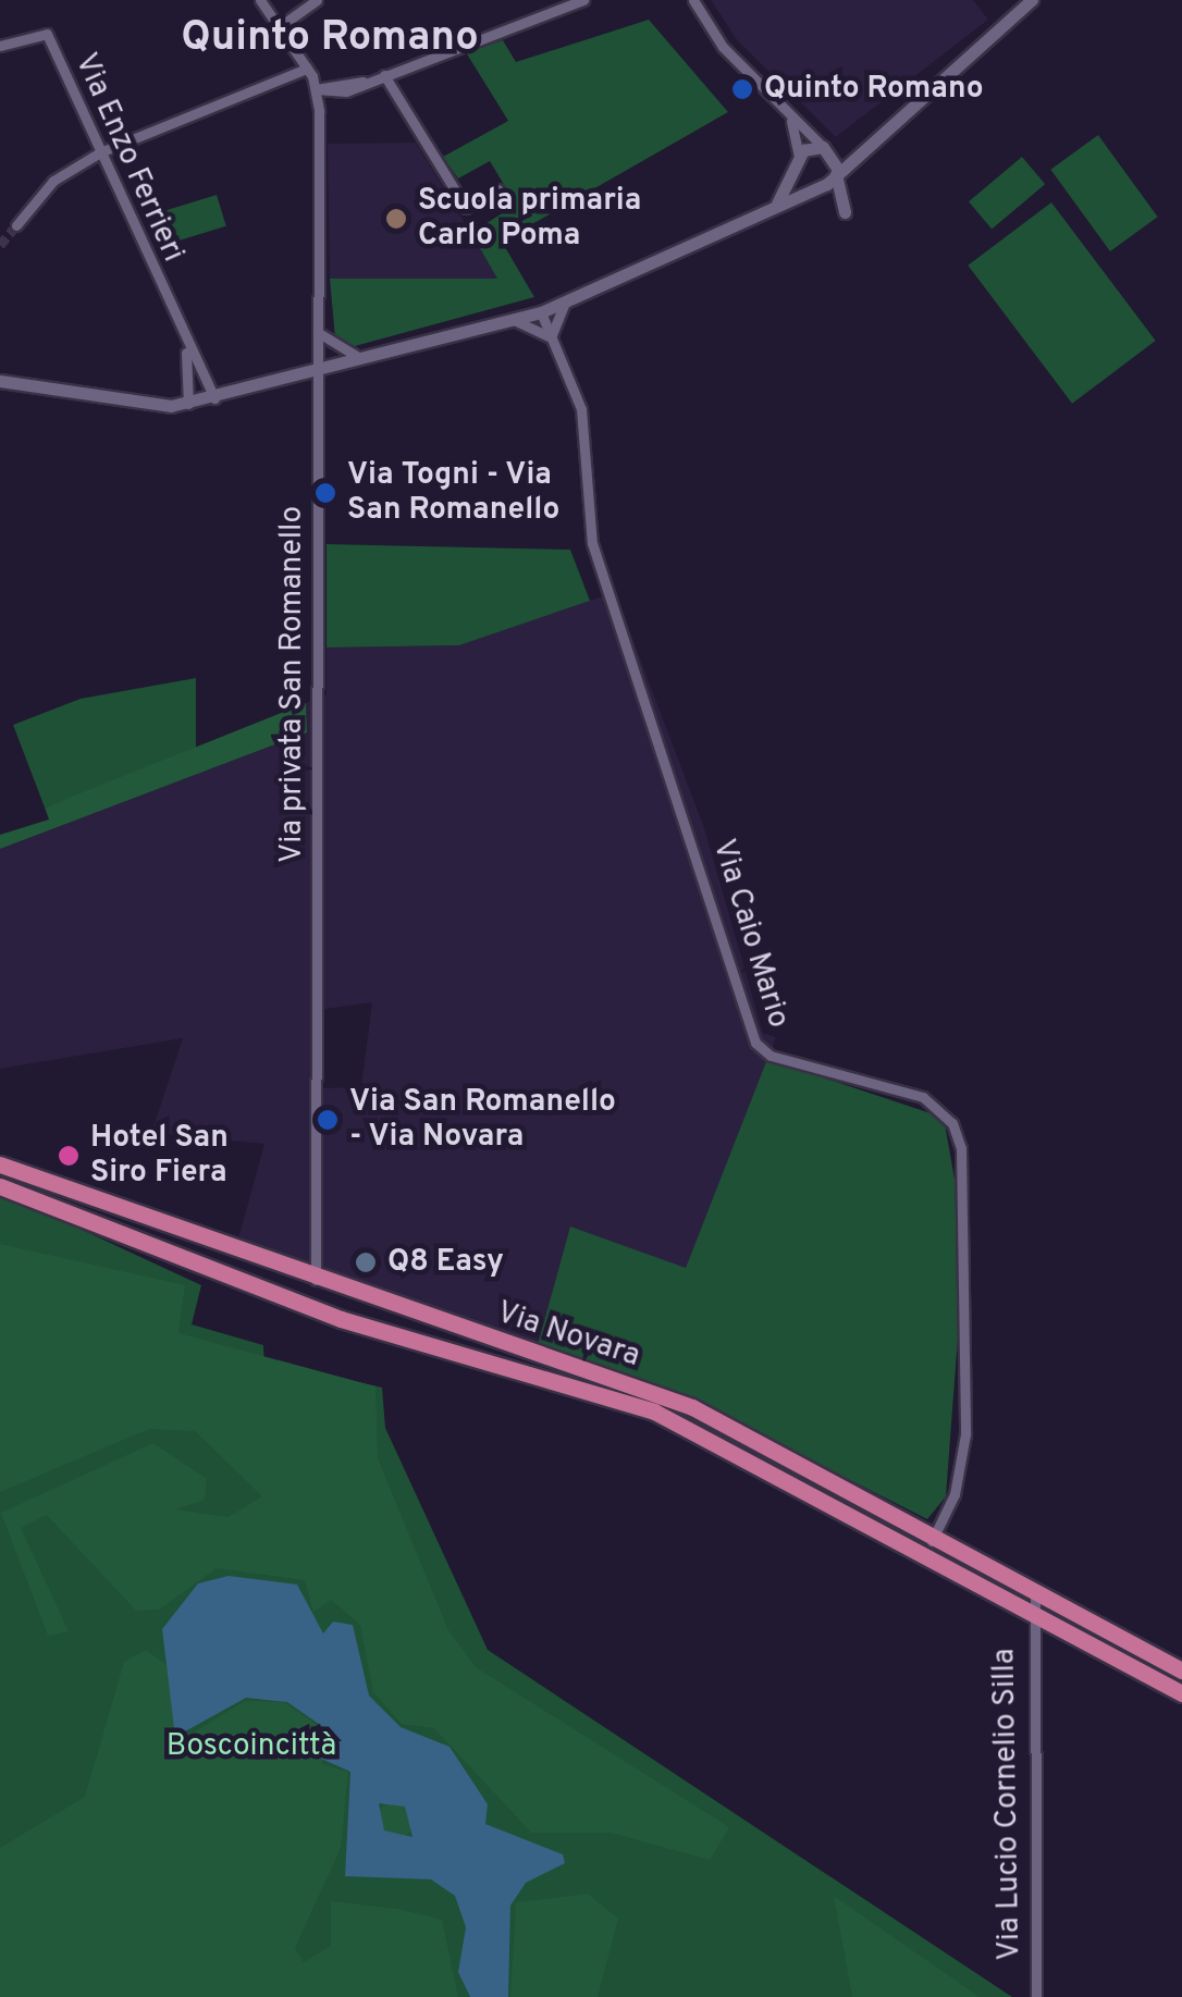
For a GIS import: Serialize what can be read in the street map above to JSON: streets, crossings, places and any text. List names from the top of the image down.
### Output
{
  "streets": {
    "main road": ["Via Novara"],
    "street": [
      "Via Enzo Ferrieri",
      "Via privata San Romanello",
      "Via Caio Mario",
      "Via Lucio Cornelio Silla"
    ]
  },
  "crossings": [
    ["Via privata San Romanello", "Via Novara"],
    ["Via Caio Mario", "Via Novara"],
    ["Via Novara", "Via Lucio Cornelio Silla"]
  ],
  "districts": ["Quinto Romano"],
  "parks": ["Boscoincittà"],
  "places": [
    "Quinto Romano",
    "Scuola primaria Carlo Poma",
    "Via Togni - Via San Romanello",
    "Via San Romanello - Via Novara",
    "Hotel San Siro Fiera",
    "Q8 Easy"
  ]
}
